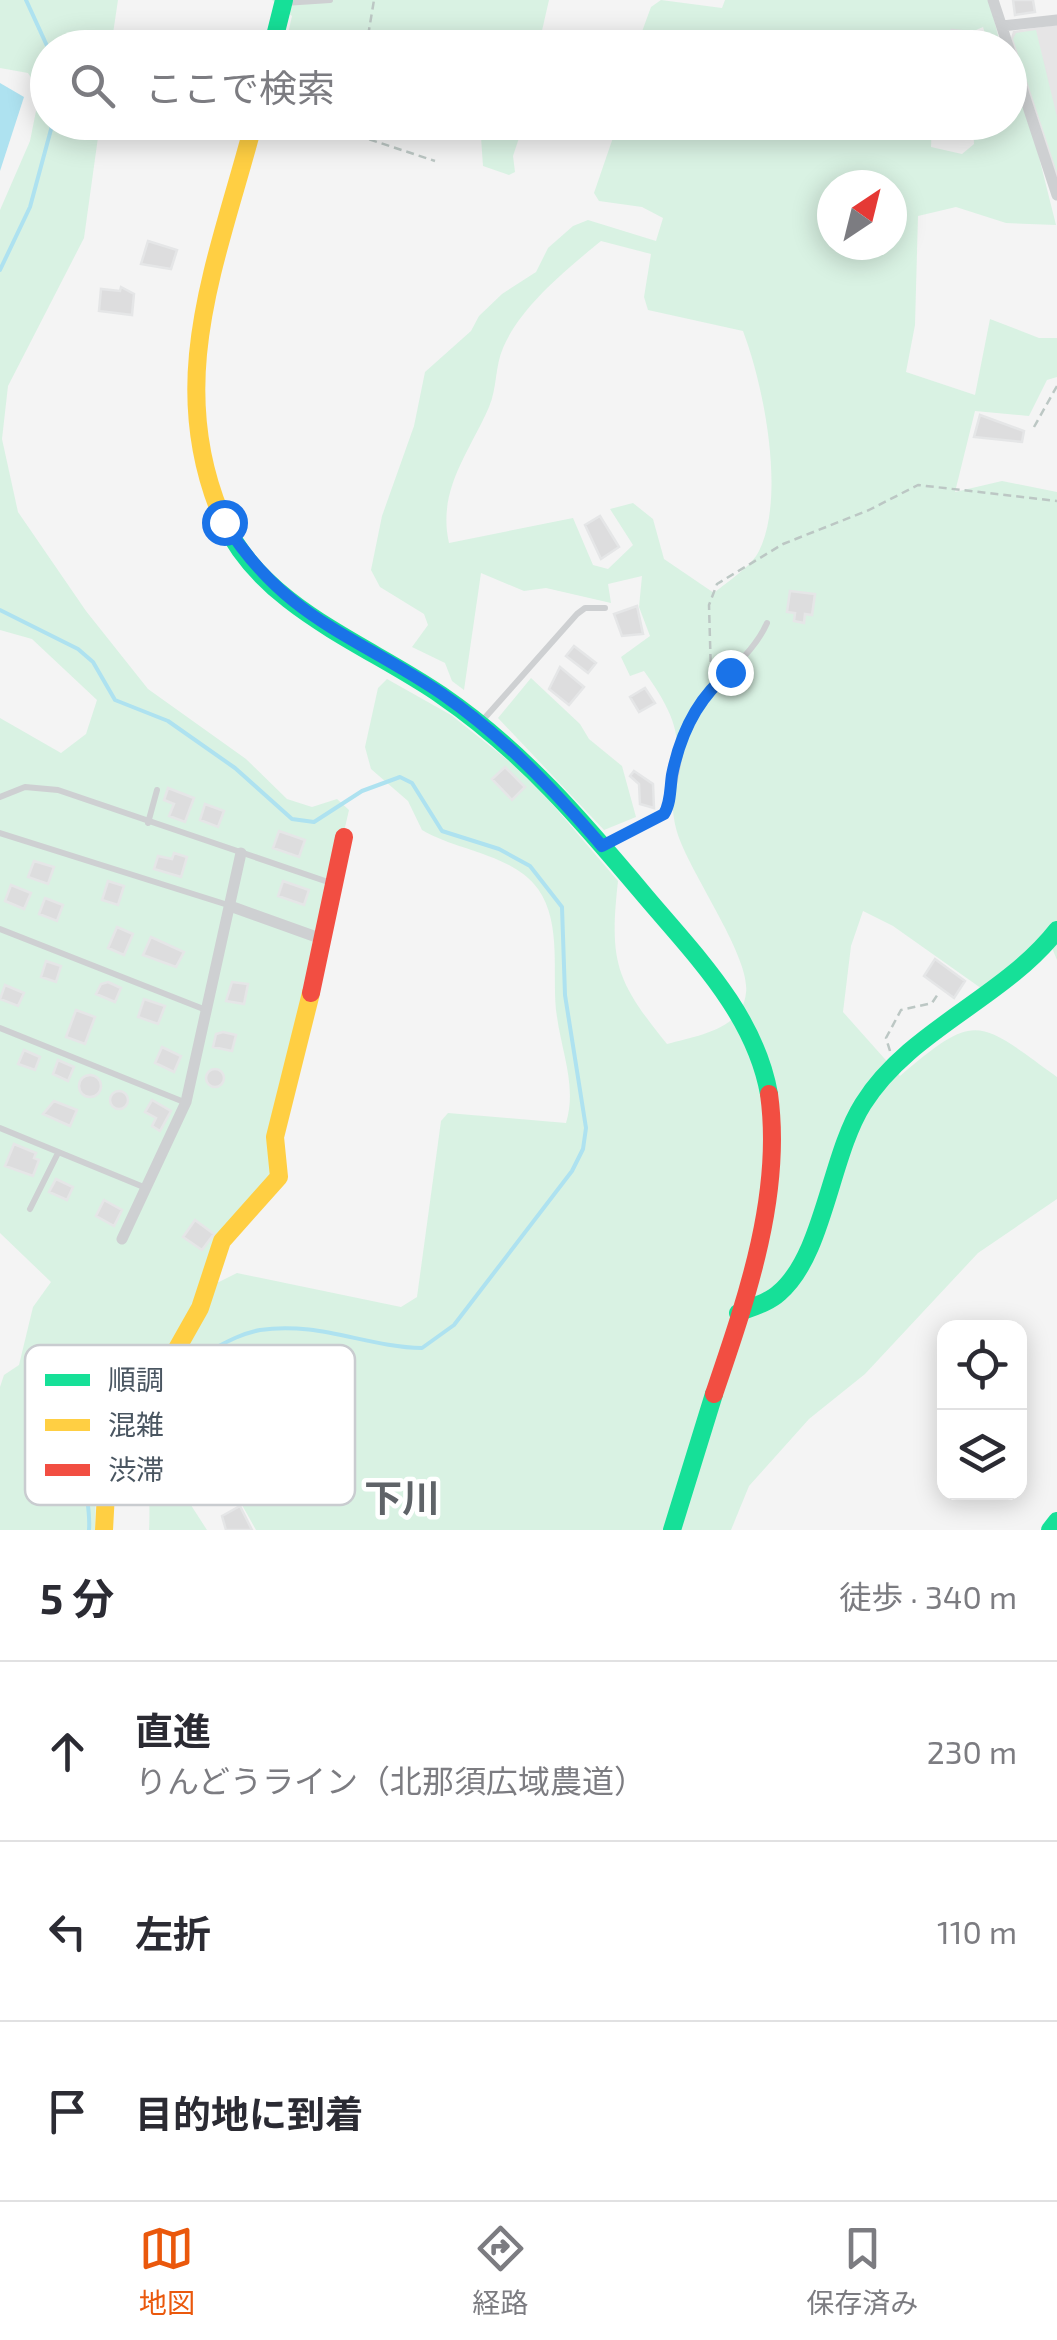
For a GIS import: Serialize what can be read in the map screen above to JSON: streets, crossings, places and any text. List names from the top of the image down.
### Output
{
  "districts": ["下川"],
  "legend": ["順調", "混雑", "渋滞"],
  "north": "top right",
  "page": {
    "search": "ここで検索",
    "heading": ["5 分", "徒歩 · 340 m"],
    "list": [
      ["直進", "りんどうライン（北那須広域農道）", "230 m"],
      ["左折", "110 m"],
      "目的地に到着"
    ],
    "nav": ["地図", "経路", "保存済み"]
  }
}
